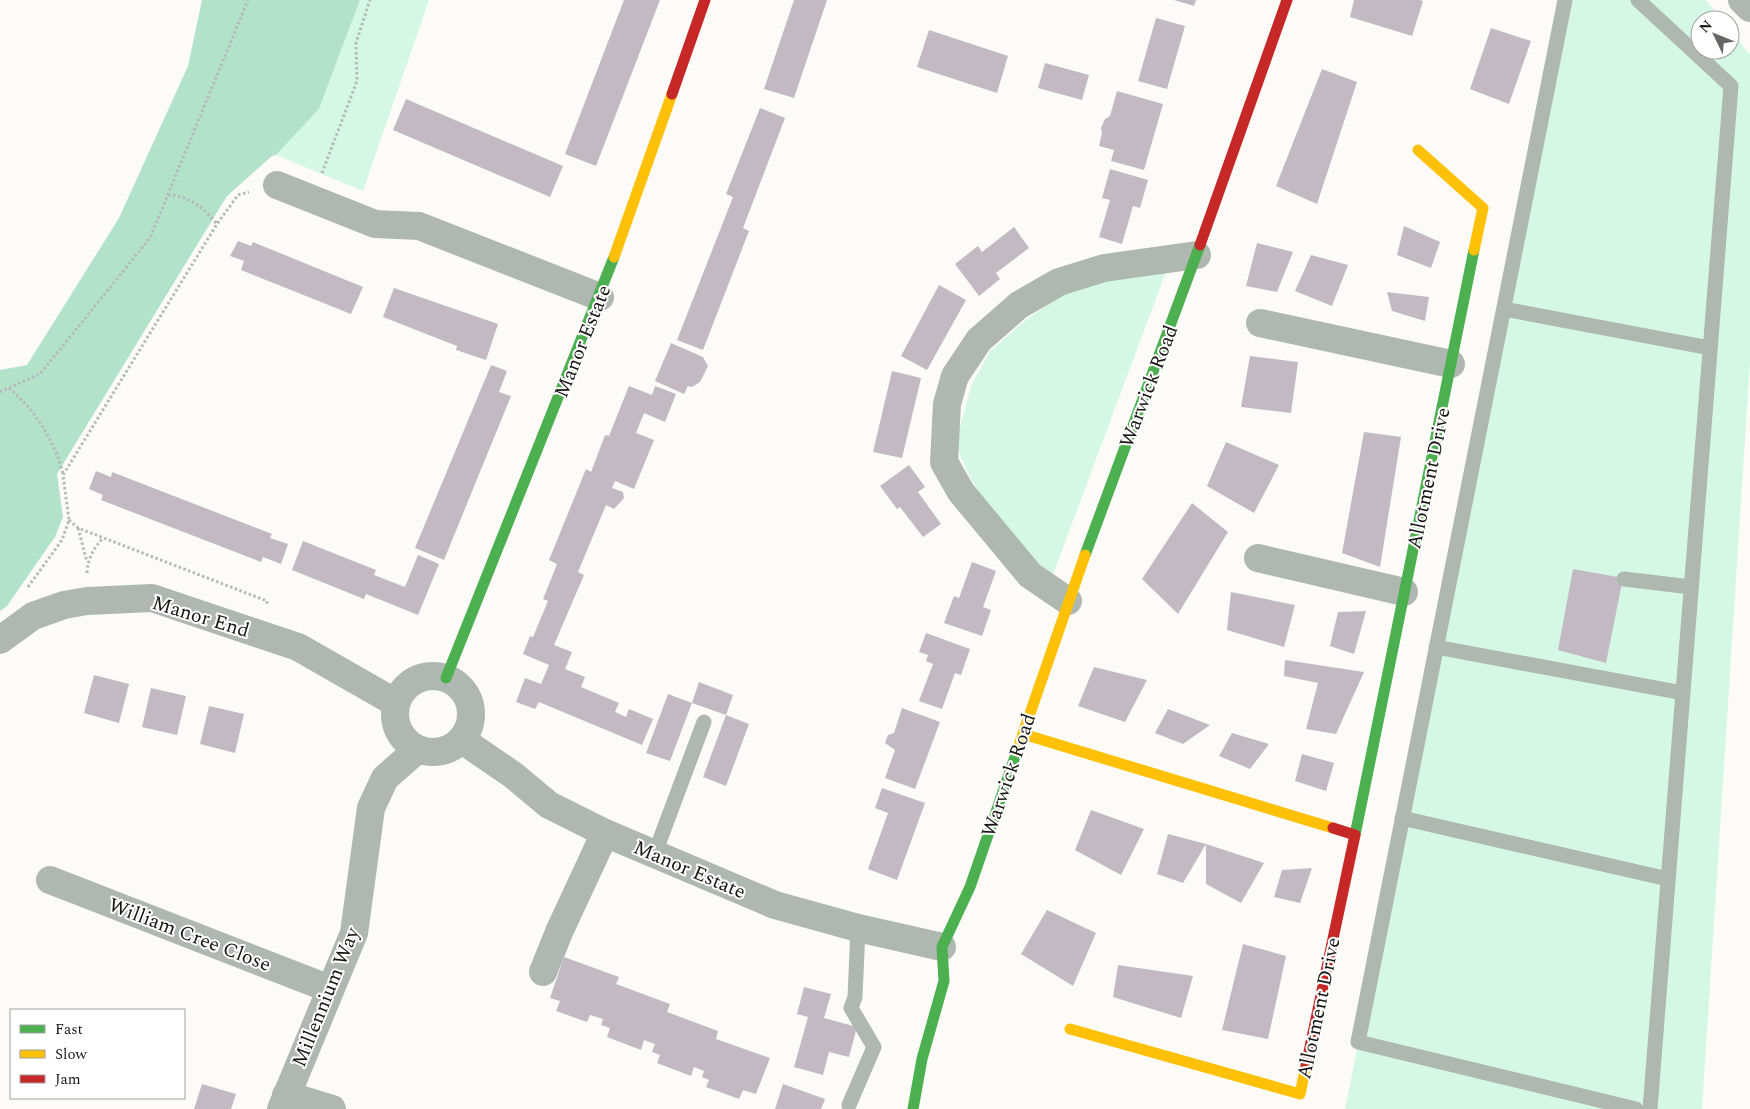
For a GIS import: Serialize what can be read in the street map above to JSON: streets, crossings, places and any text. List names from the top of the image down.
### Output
{
  "streets": {
    "street": [
      "Manor Estate",
      "Warwick Road",
      "Allotment Drive",
      "Manor End",
      "William Cree Close",
      "Millennium Way"
    ]
  },
  "crossings": [
    ["Manor Estate", "Warwick Road"],
    ["Manor Estate", "Manor End"],
    ["Manor Estate", "Millennium Way"],
    ["Manor End", "Millennium Way"],
    ["William Cree Close", "Millennium Way"]
  ],
  "legend": ["Fast", "Slow", "Jam"],
  "north": "top left"
}
